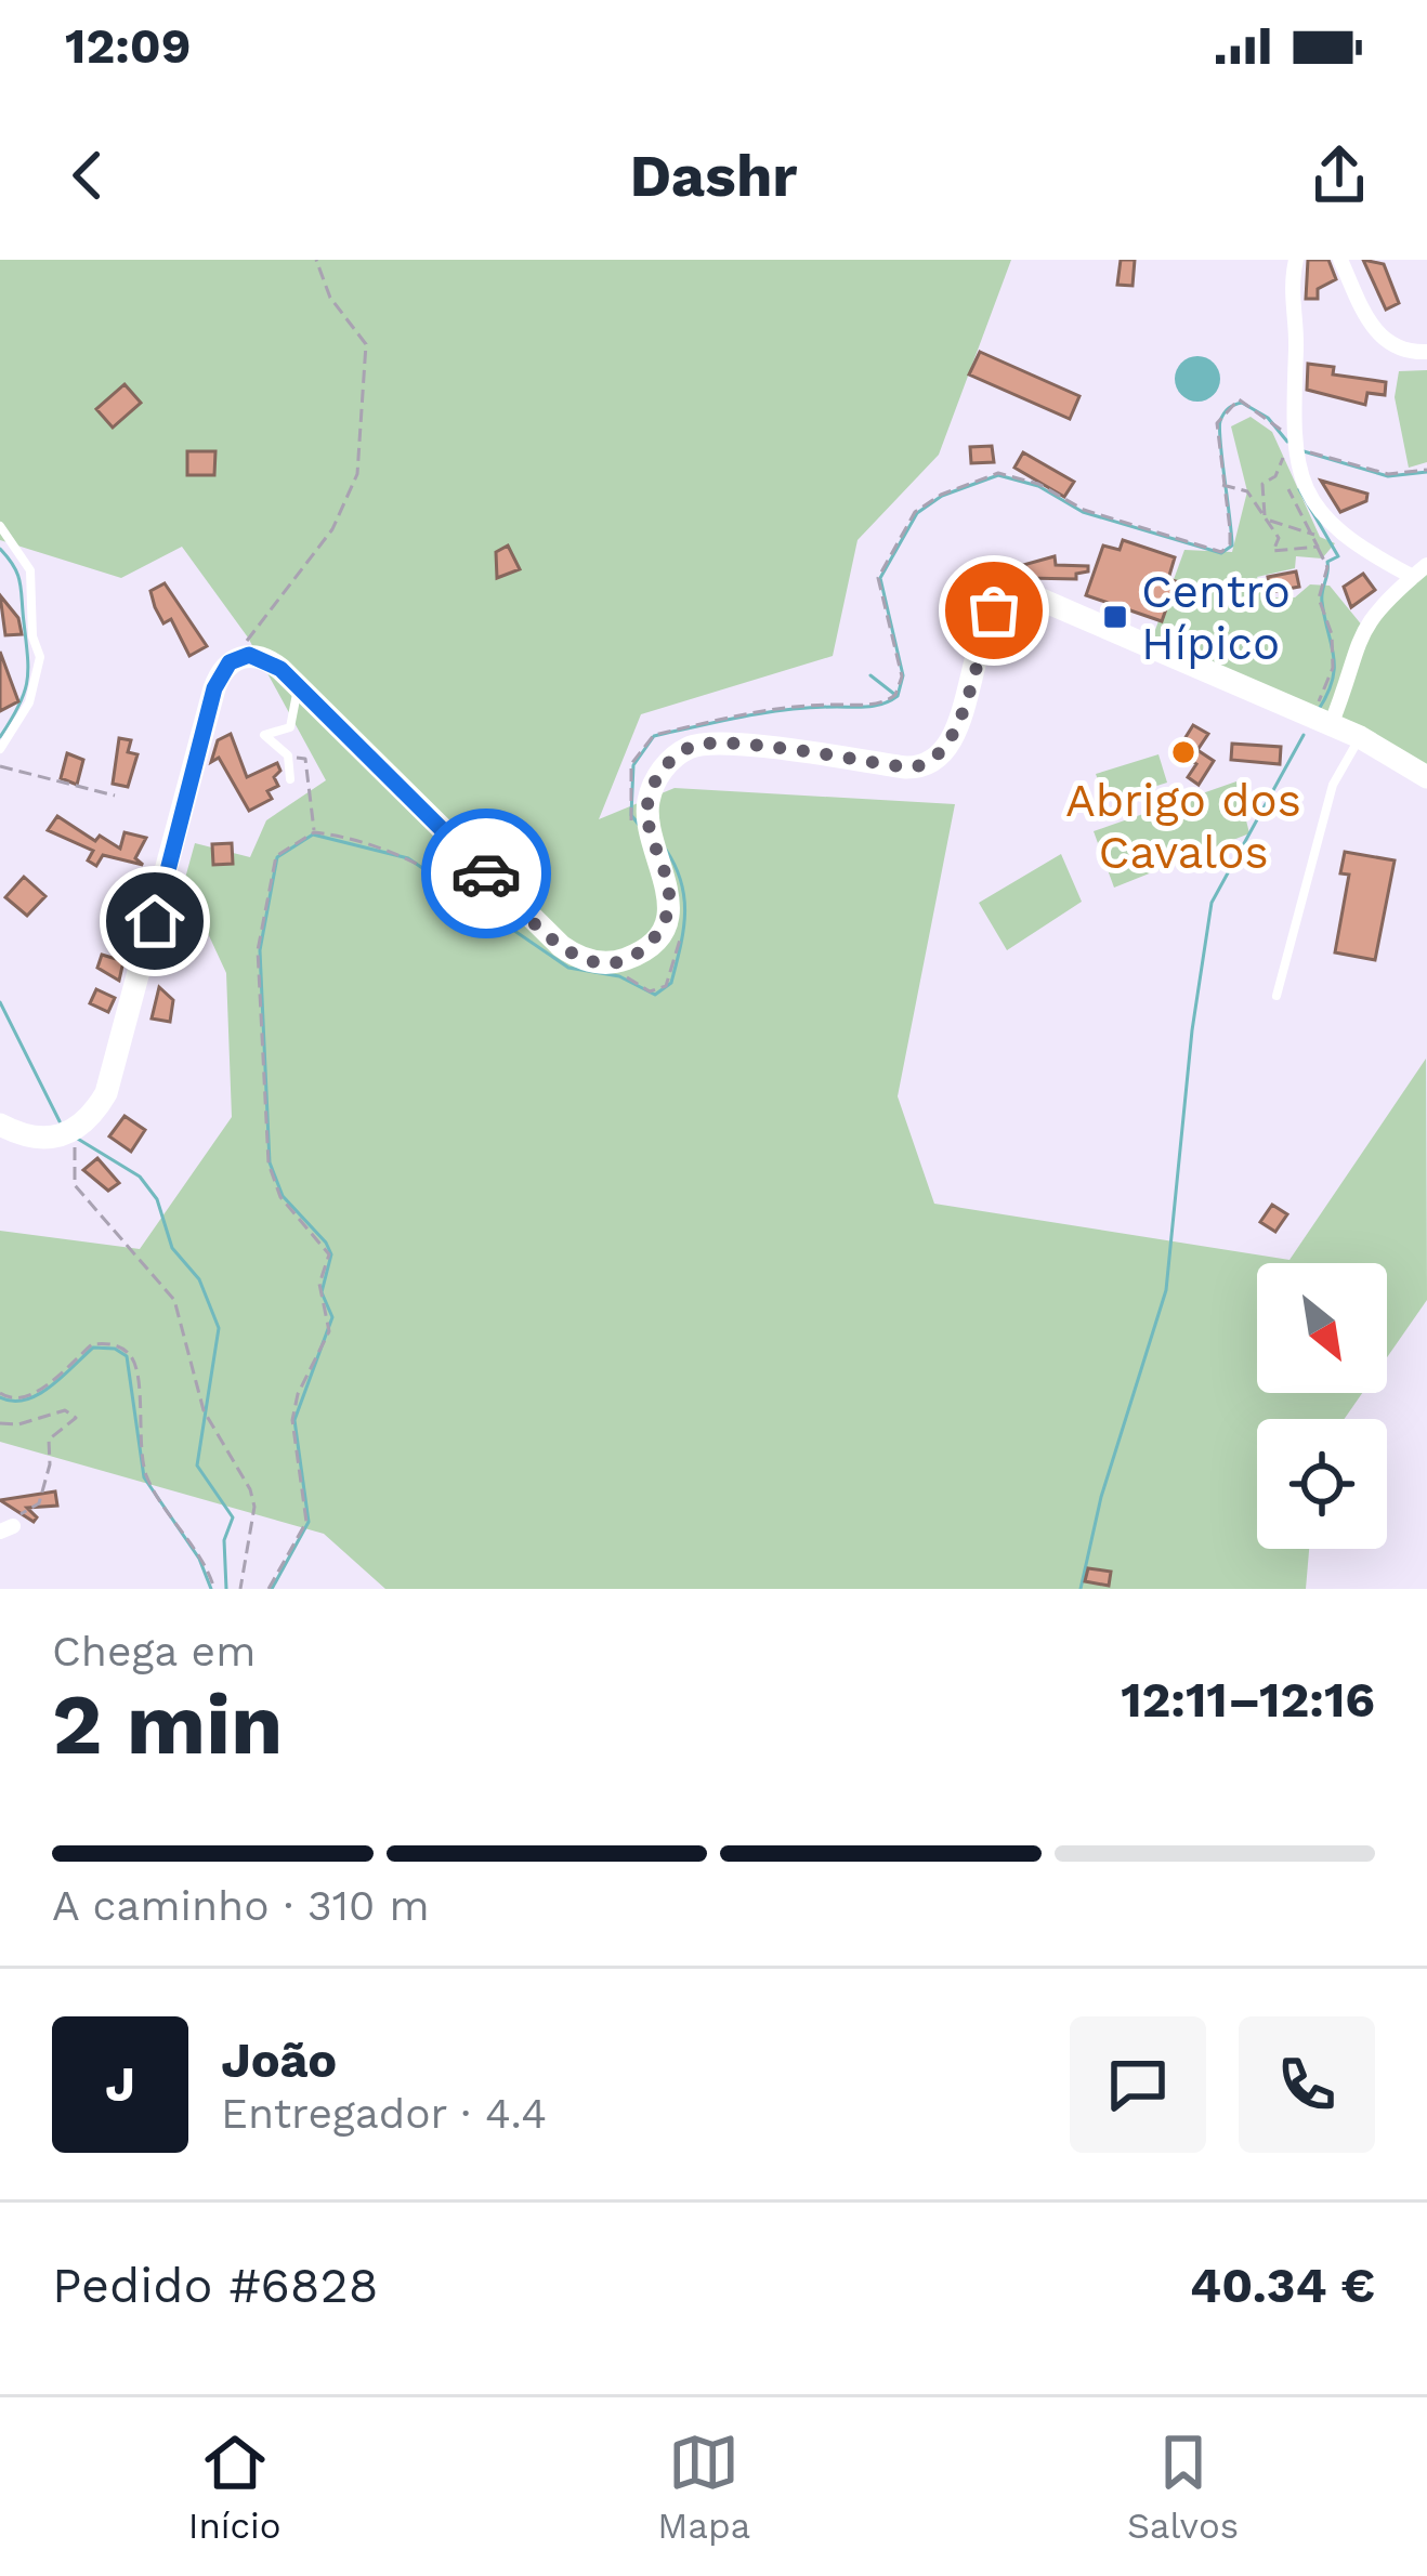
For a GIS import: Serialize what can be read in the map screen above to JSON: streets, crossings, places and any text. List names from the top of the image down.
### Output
{
  "places": {
    "transit": ["Centro Hípico"],
    "other": ["Abrigo dos Cavalos"]
  },
  "north": "bottom right",
  "page": {
    "status": "12:09",
    "header": "Dashr",
    "heading": ["2 min", "Chega em", "12:11–12:16"],
    "panel": [
      "João",
      "Entregador · 4.4",
      "Pedido #6828",
      "40.34 €"
    ],
    "bar": "A caminho · 310 m",
    "round": "J",
    "tabs": ["Início", "Mapa", "Salvos"]
  }
}
